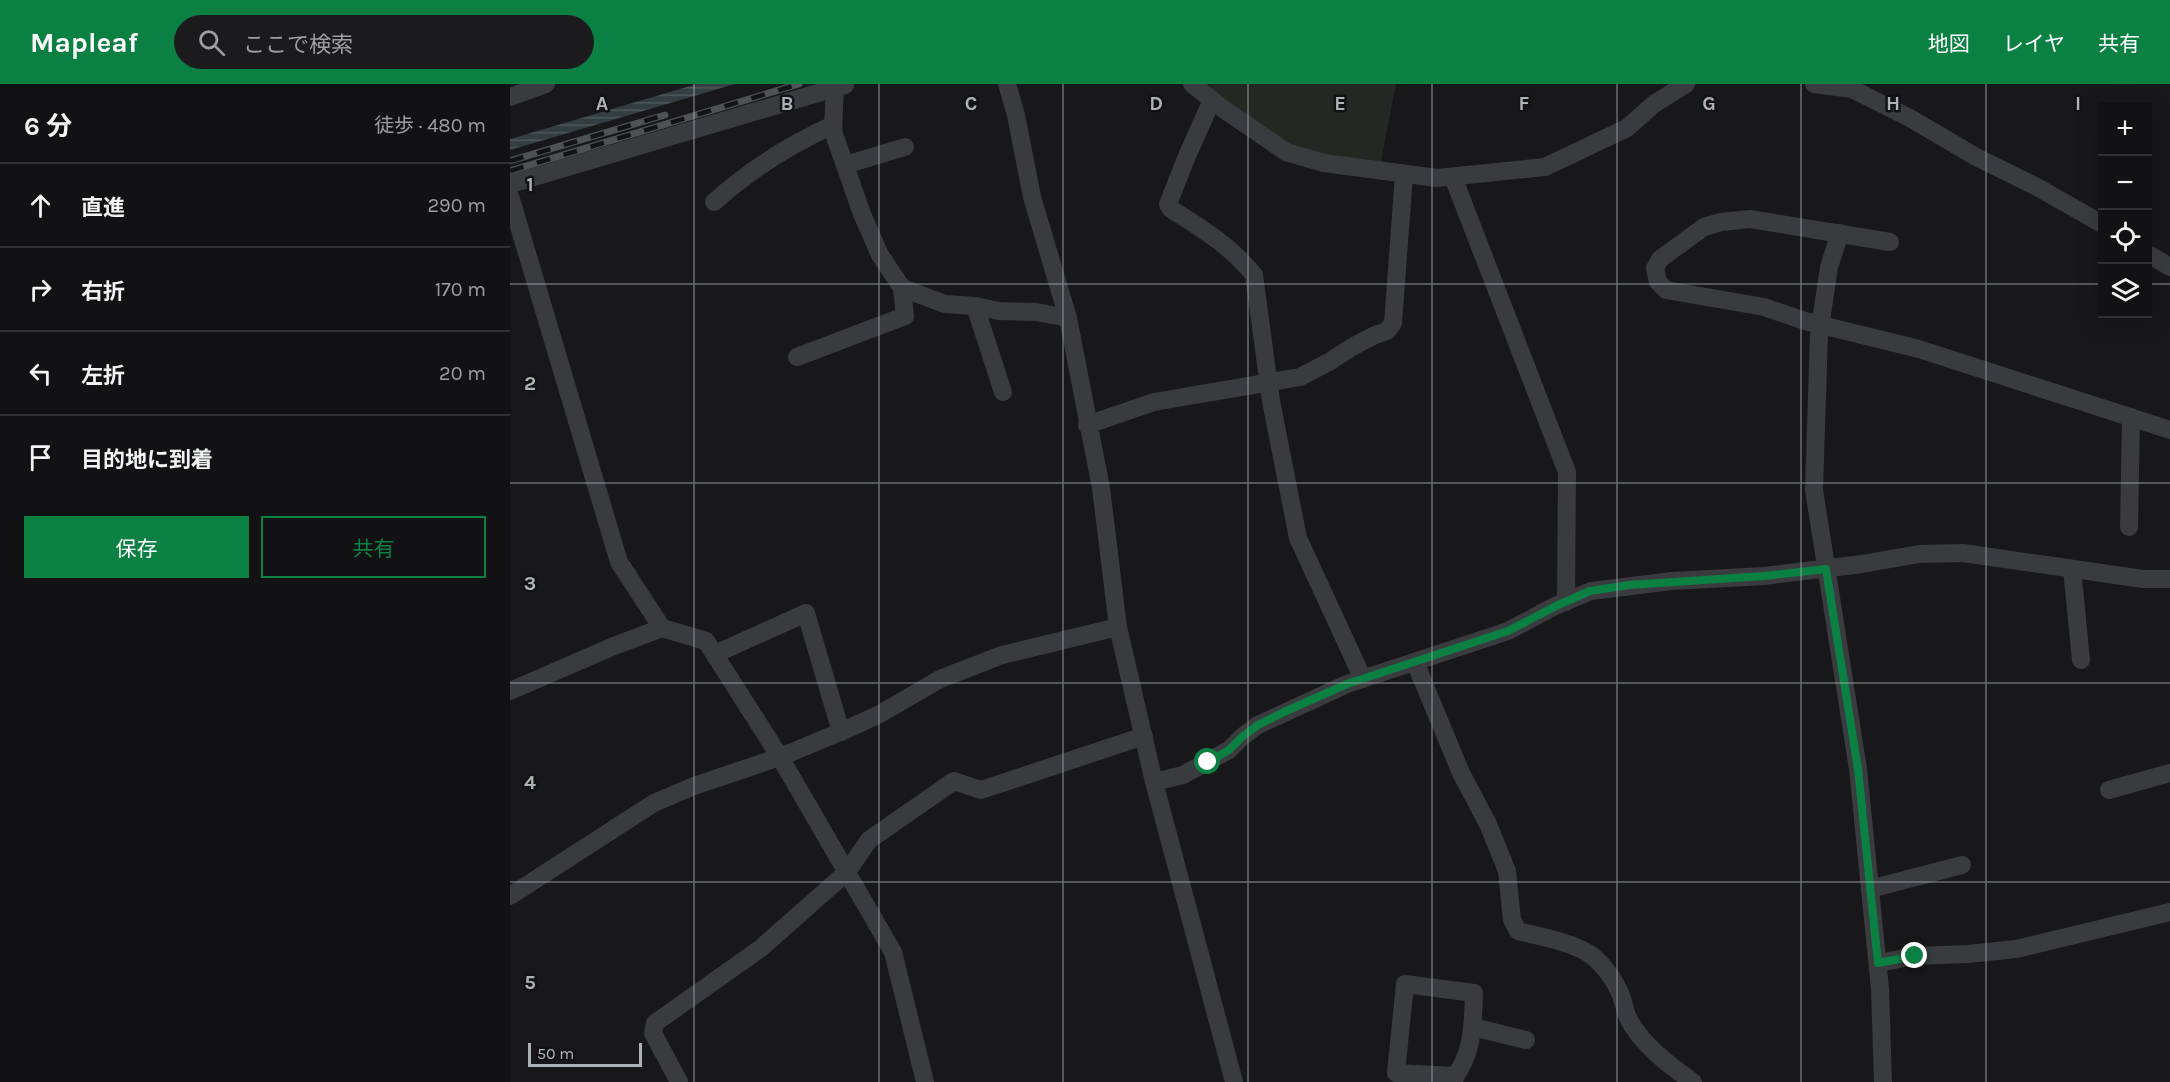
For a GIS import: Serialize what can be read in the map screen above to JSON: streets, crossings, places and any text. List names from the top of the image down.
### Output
{
  "scale_bar": "50 m",
  "page": {
    "header": "Mapleaf",
    "search": "ここで検索",
    "nav": ["地図", "レイヤ", "共有"],
    "heading": ["6 分", "徒歩 · 480 m"],
    "map_buttons": ["+", "−"],
    "list": [
      ["直進", "290 m"],
      ["右折", "170 m"],
      ["左折", "20 m"],
      "目的地に到着"
    ],
    "buttons": ["保存", "共有"],
    "scale": "50 m"
  },
  "grid": {
    "columns": [
      "A",
      "B",
      "C",
      "D",
      "E",
      "F",
      "G",
      "H",
      "I"
    ],
    "rows": [
      "1",
      "2",
      "3",
      "4",
      "5"
    ]
  }
}
